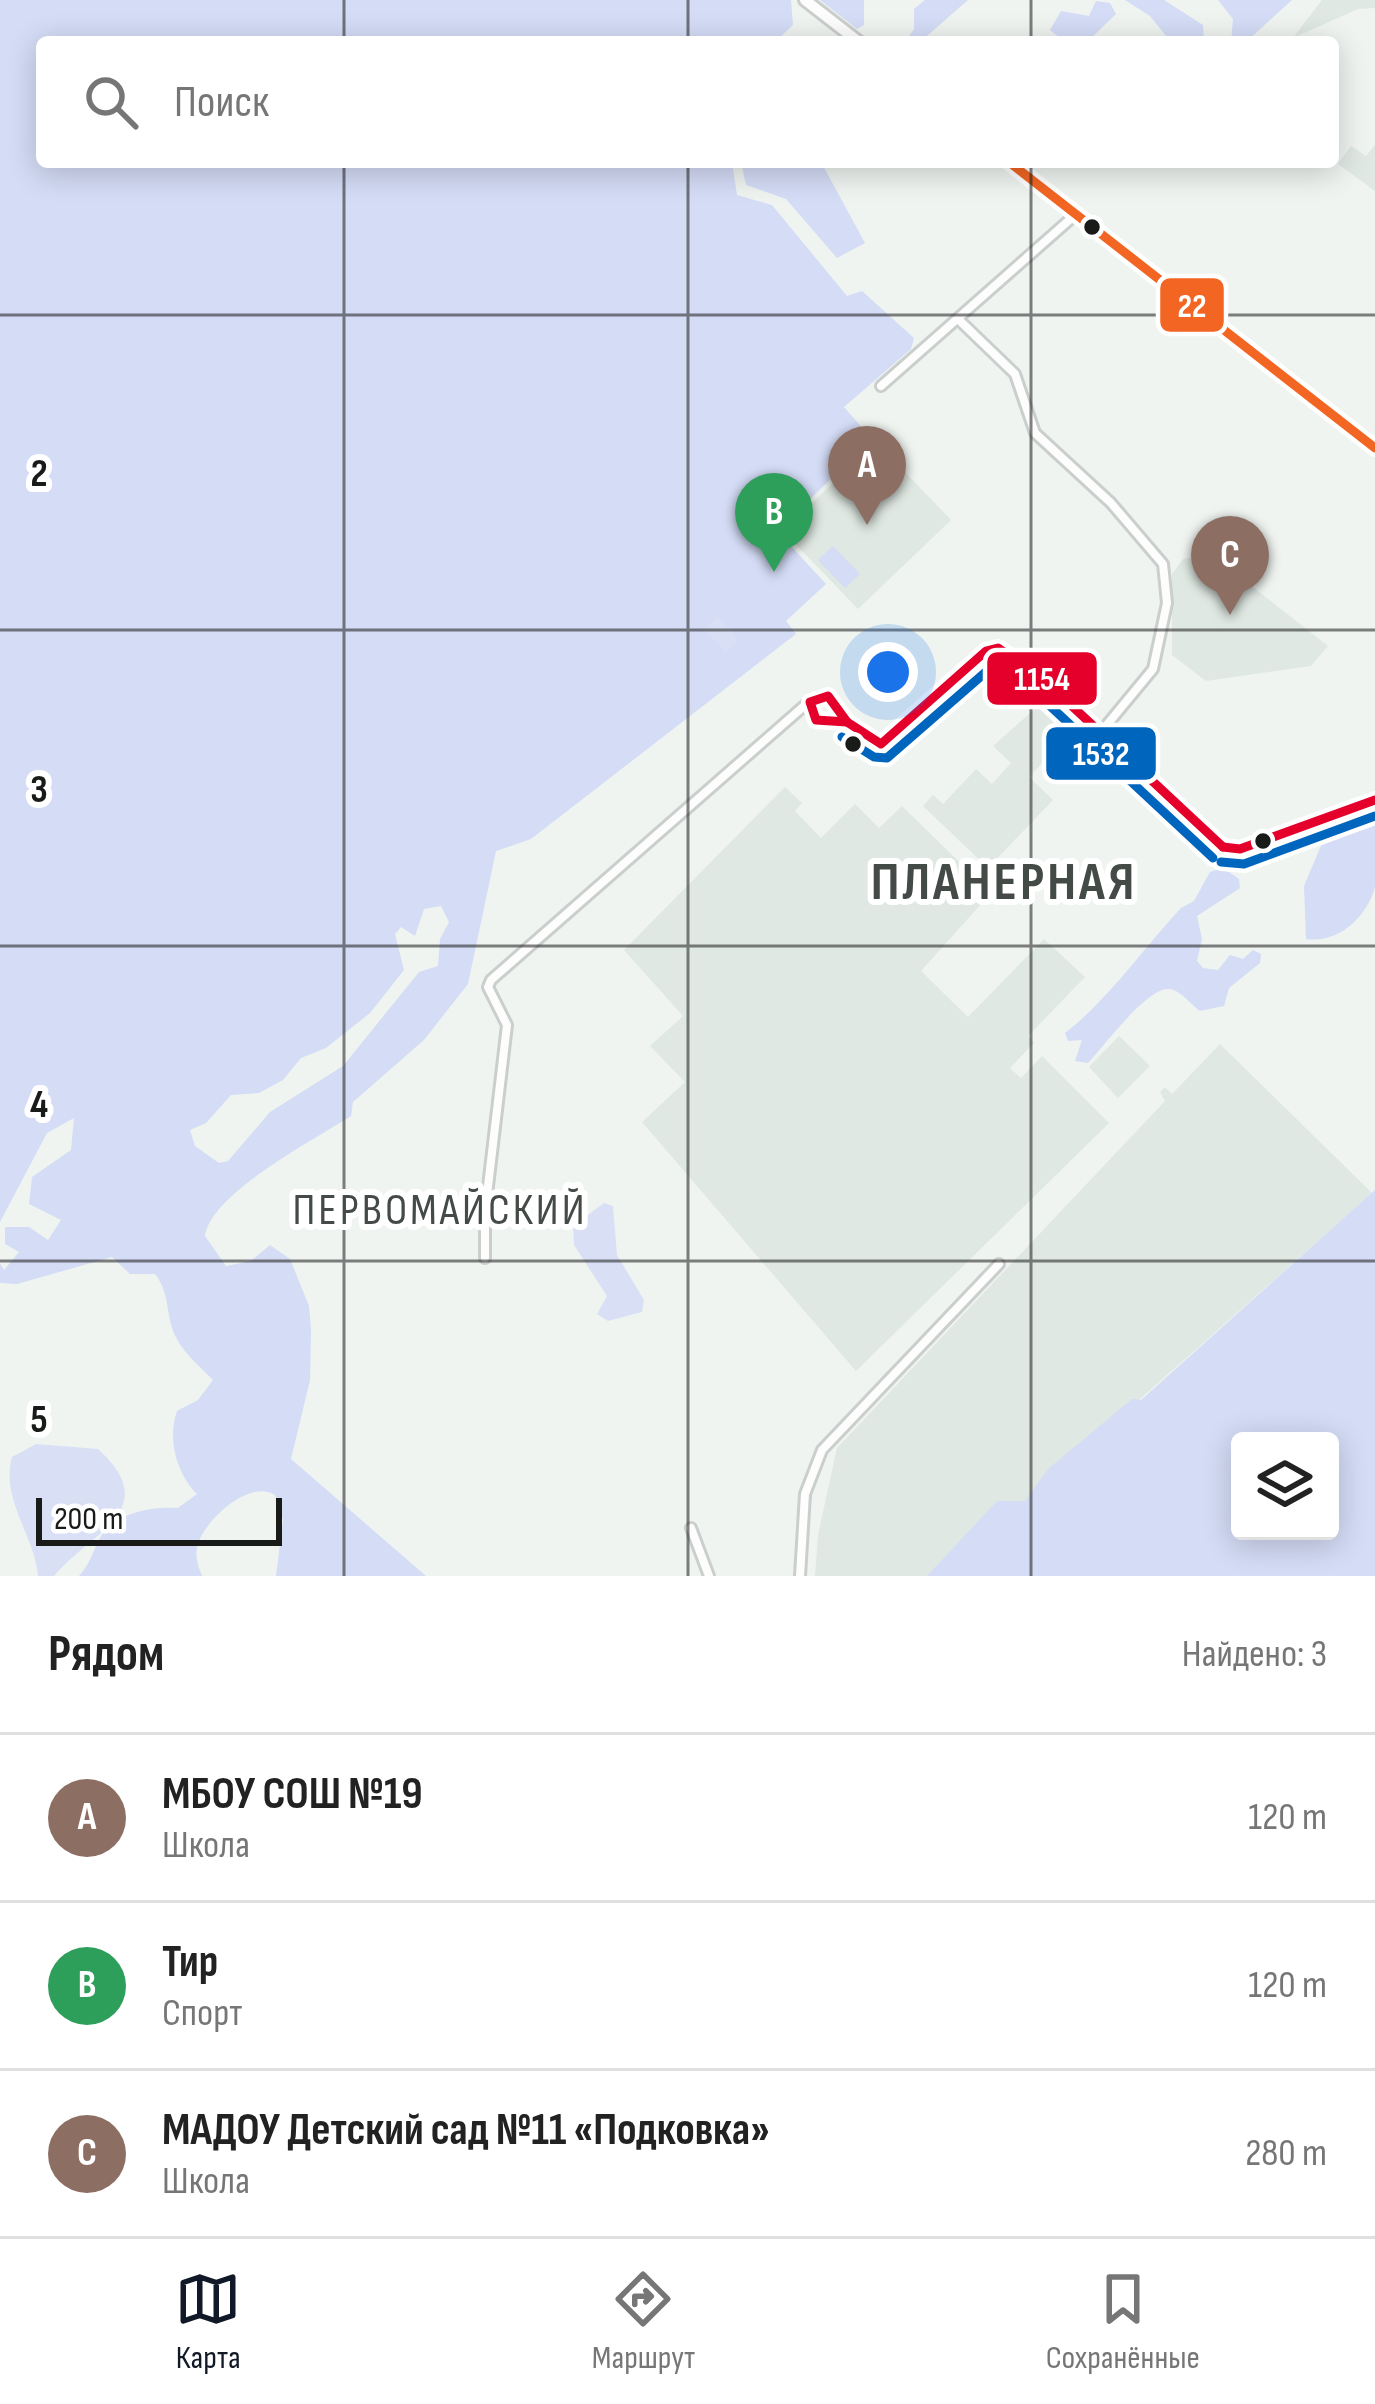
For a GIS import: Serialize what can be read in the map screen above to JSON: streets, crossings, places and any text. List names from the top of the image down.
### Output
{
  "districts": ["ПЛАНЕРНАЯ", "ПЕРВОМАЙСКИЙ"],
  "lines": ["transit line 22", "transit line 1154", "transit line 1532"],
  "scale_bar": "200 m",
  "page": {
    "search": "Поиск",
    "pins": ["A", "B", "C"],
    "scale": "200 m",
    "heading": ["Рядом", "Найдено: 3"],
    "list": [
      {
        "mark": "A",
        "name": "МБОУ СОШ №19",
        "note": "Школа",
        "value": "120 m"
      },
      {
        "mark": "B",
        "name": "Тир",
        "note": "Спорт",
        "value": "120 m"
      },
      {
        "mark": "C",
        "name": "МАДОУ Детский сад №11 «Подковка»",
        "note": "Школа",
        "value": "280 m"
      }
    ],
    "nav": ["Карта", "Маршрут", "Сохранённые"]
  },
  "grid": {
    "rows": [
      "2",
      "3",
      "4",
      "5"
    ]
  }
}
